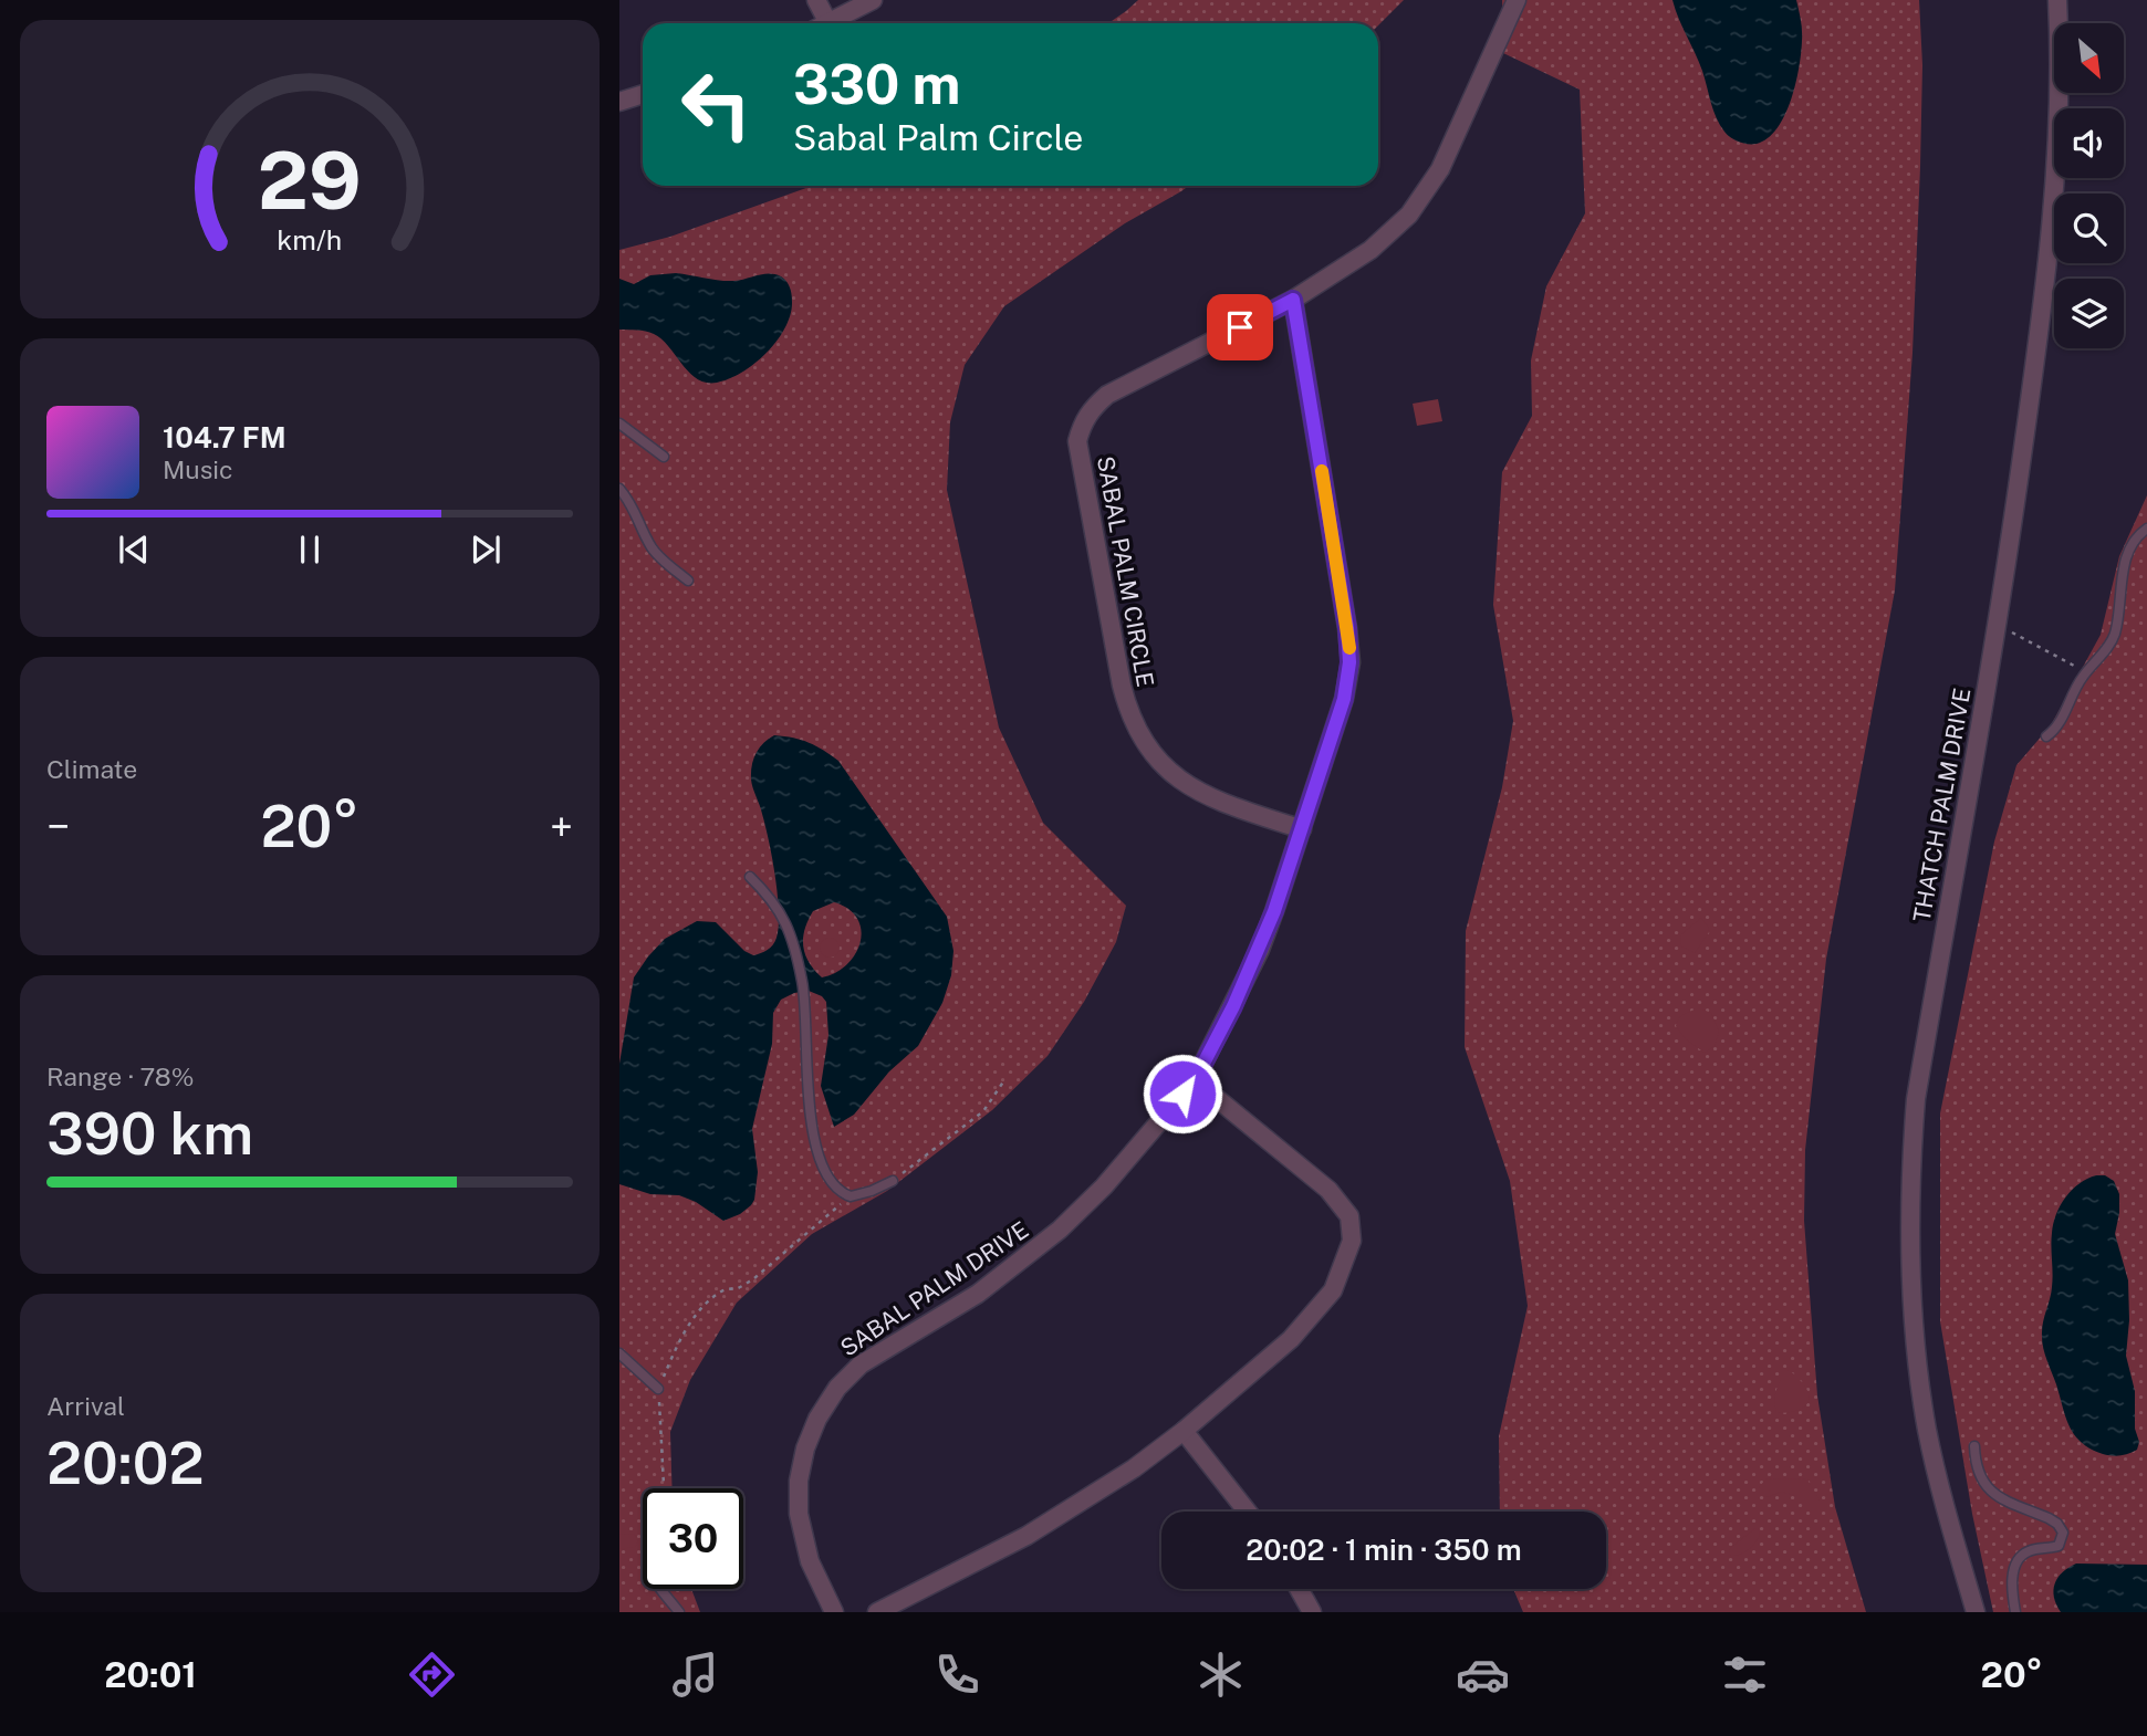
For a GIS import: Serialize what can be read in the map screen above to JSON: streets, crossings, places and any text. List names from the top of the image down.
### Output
{
  "streets": {
    "street": ["SABAL PALM CIRCLE", "THATCH PALM DRIVE", "SABAL PALM DRIVE"]
  },
  "crossings": [
    ["SABAL PALM CIRCLE", "SABAL PALM DRIVE"]
  ],
  "north": "bottom right",
  "page": {
    "turn": ["330 m", "Sabal Palm Circle"],
    "song": ["104.7 FM", "Music"],
    "tile": [
      "Climate",
      ["Range · 78%", "390 km"],
      ["Arrival", "20:02"]
    ],
    "heat": ["−", "20°", "+"],
    "limit": "30",
    "trip": "20:02 · 1 min · 350 m",
    "tabs": ["20:01", "20°"],
    "gauge": ["29", "km/h"]
  }
}
